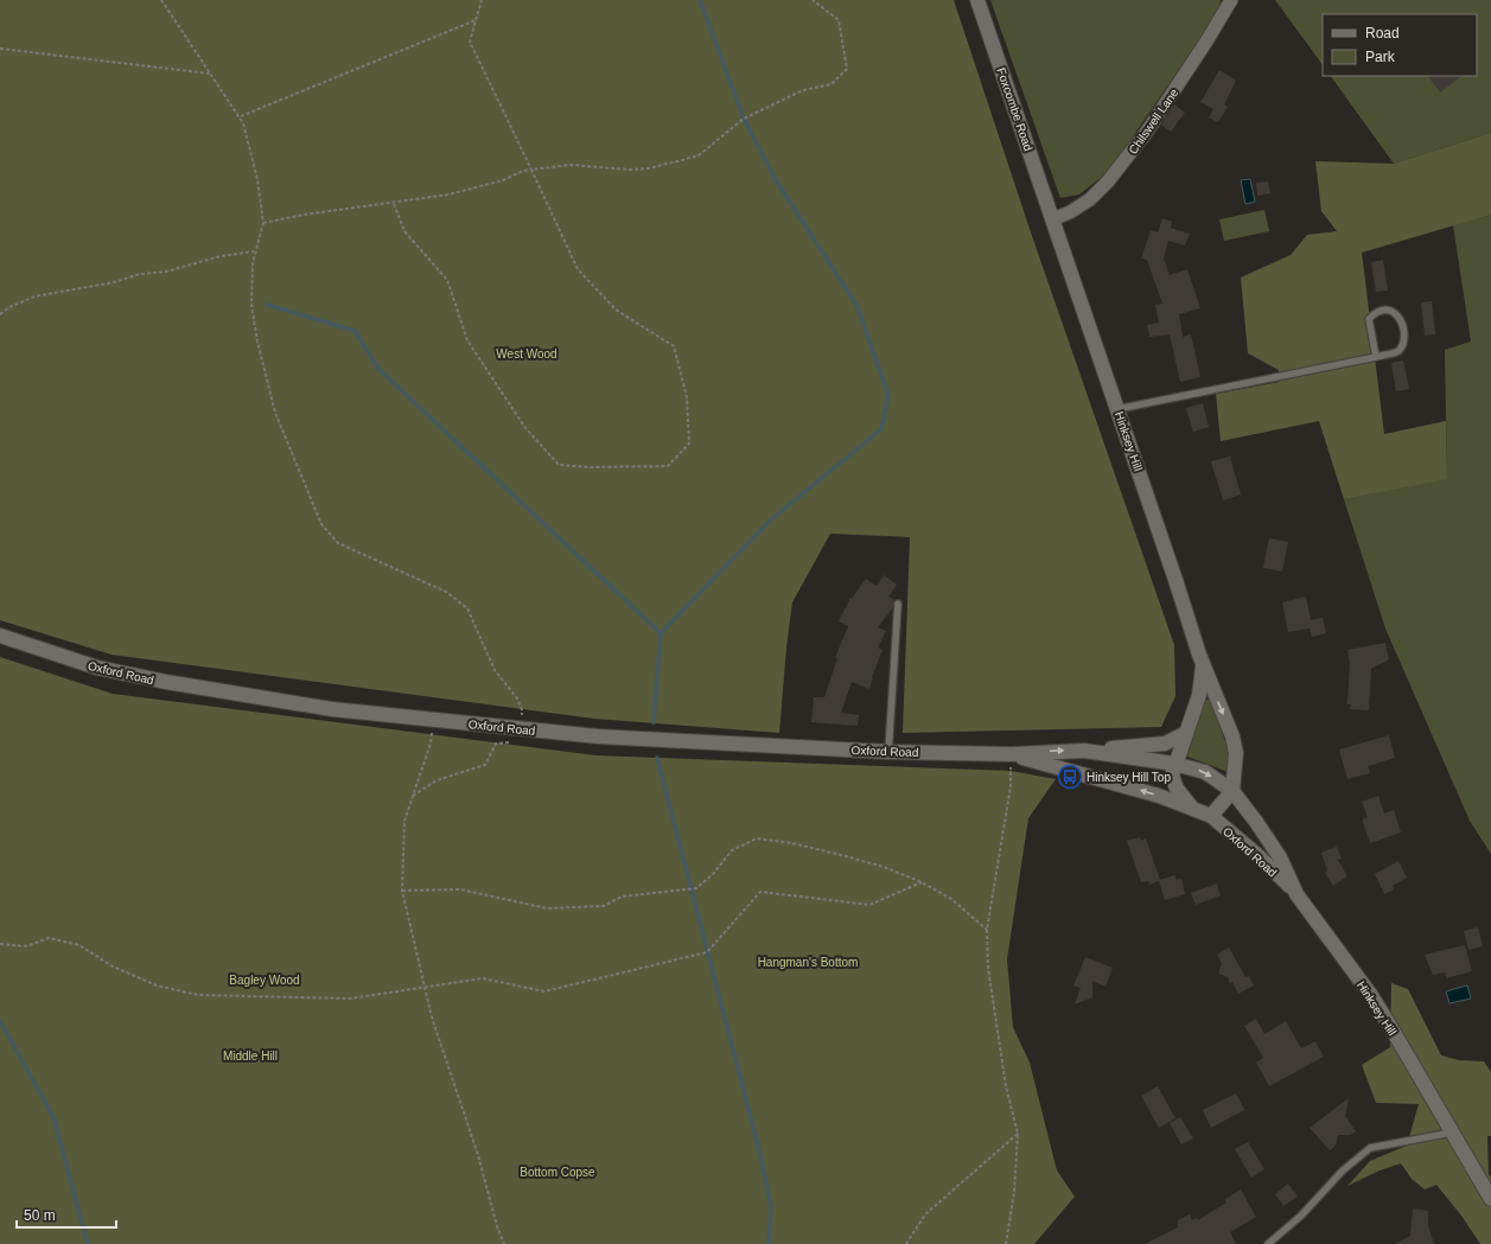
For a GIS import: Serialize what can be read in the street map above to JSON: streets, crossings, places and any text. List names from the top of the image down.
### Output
{
  "streets": {
    "street": [
      "Foxcombe Road",
      "Chilswell Lane",
      "Hinksey Hill",
      "Oxford Road"
    ]
  },
  "crossings": [
    ["Foxcombe Road", "Chilswell Lane"],
    ["Foxcombe Road", "Hinksey Hill"],
    ["Chilswell Lane", "Hinksey Hill"],
    ["Hinksey Hill", "Oxford Road"]
  ],
  "parks": [
    "West Wood",
    "Hangman's Bottom",
    "Bagley Wood",
    "Middle Hill",
    "Bottom Copse"
  ],
  "places": {
    "bus stop": ["Hinksey Hill Top"]
  },
  "legend": ["Road", "Park"],
  "scale_bar": "50 m"
}
